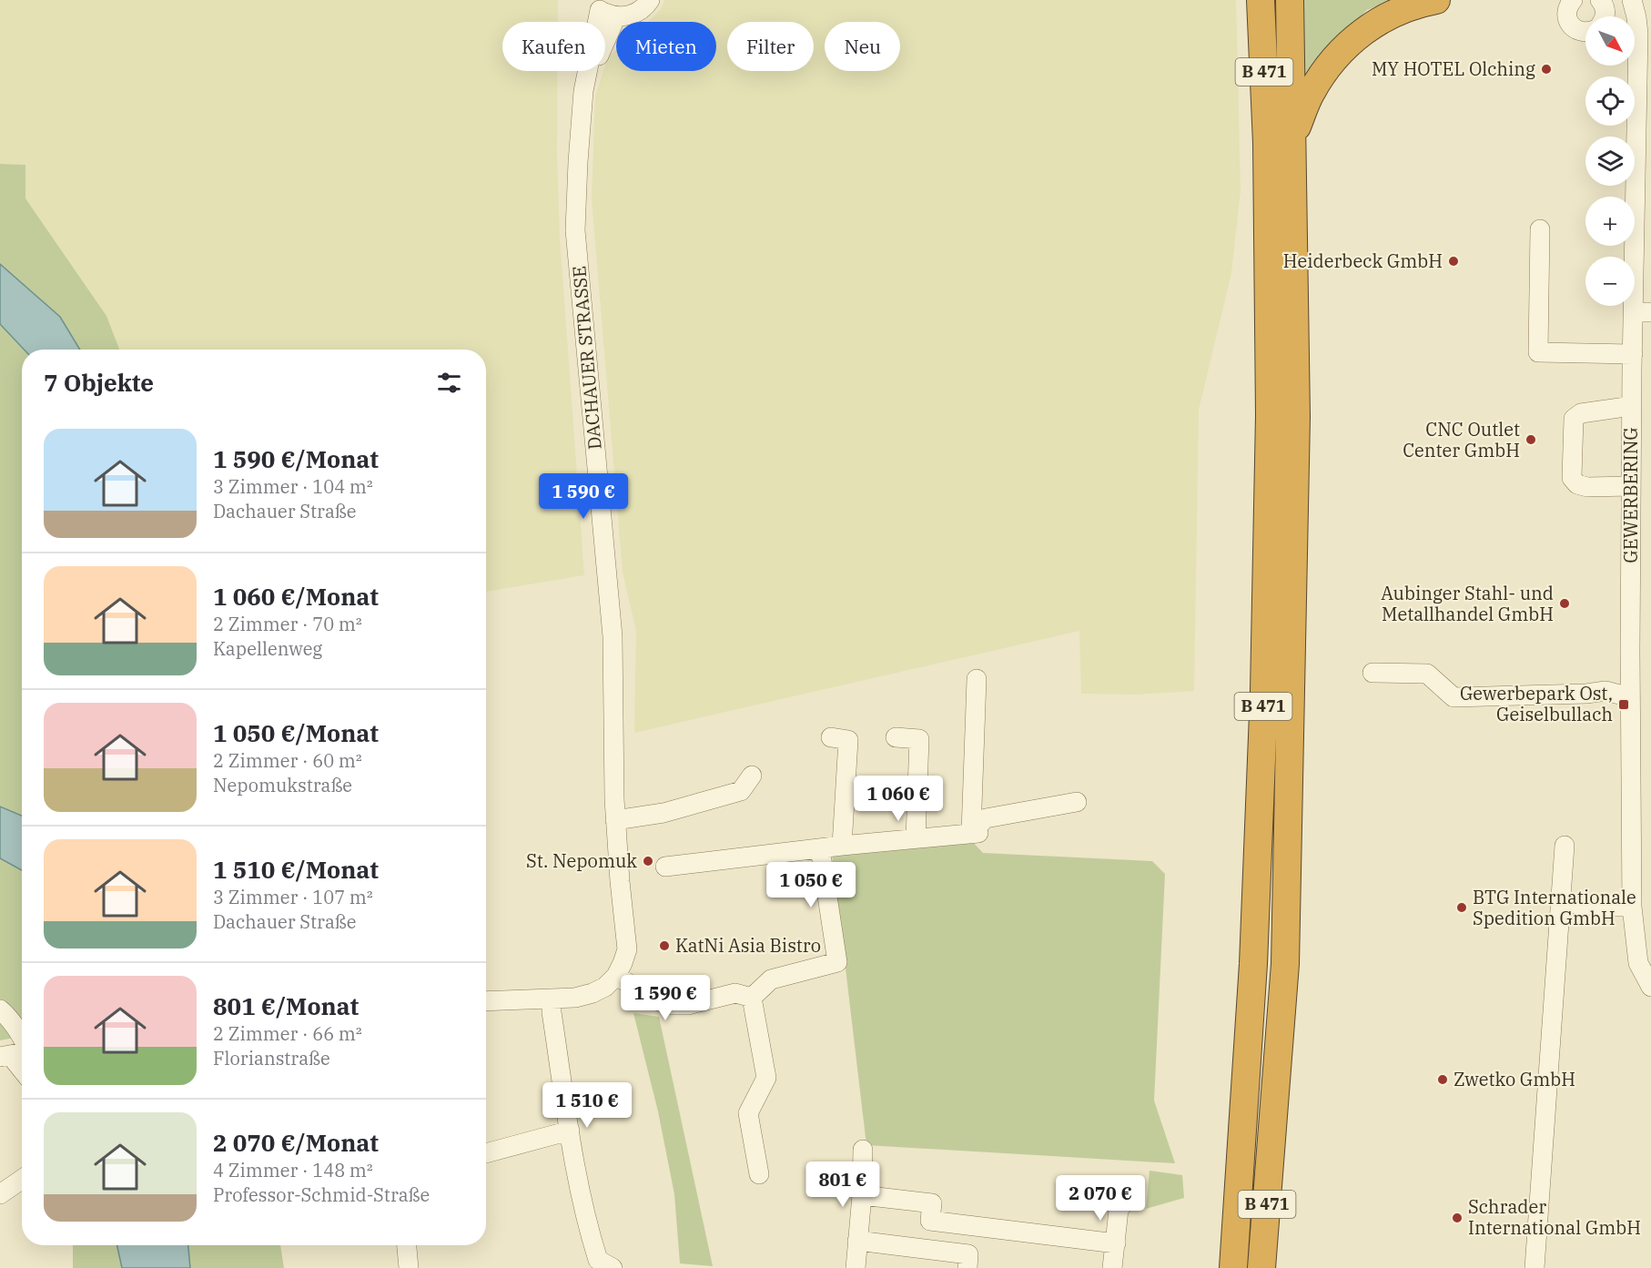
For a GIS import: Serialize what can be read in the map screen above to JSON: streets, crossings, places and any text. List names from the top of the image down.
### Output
{
  "streets": {
    "highway": ["B 471"],
    "street": ["DACHAUER STRASSE", "GEWERBERING"]
  },
  "places": {
    "other": [
      "MY HOTEL Olching",
      "Heiderbeck GmbH",
      "CNC Outlet Center GmbH",
      "Aubinger Stahl- und Metallhandel GmbH",
      "St. Nepomuk",
      "BTG Internationale Spedition GmbH",
      "KatNi Asia Bistro",
      "Zwetko GmbH",
      "Schrader International GmbH"
    ],
    "transit": ["Gewerbepark Ost, Geiselbullach"]
  },
  "north": "bottom right",
  "page": {
    "map_buttons": ["+", "−"],
    "chip": [
      "Kaufen",
      "Mieten",
      "Filter",
      "Neu"
    ],
    "heading": "7 Objekte",
    "list": [
      {
        "name": "1 590 €/Monat",
        "note": "3 Zimmer · 104 m² · Dachauer Straße"
      },
      {
        "name": "1 060 €/Monat",
        "note": "2 Zimmer · 70 m² · Kapellenweg"
      },
      {
        "name": "1 050 €/Monat",
        "note": "2 Zimmer · 60 m² · Nepomukstraße"
      },
      {
        "name": "1 510 €/Monat",
        "note": "3 Zimmer · 107 m² · Dachauer Straße"
      },
      {
        "name": "801 €/Monat",
        "note": "2 Zimmer · 66 m² · Florianstraße"
      },
      {
        "name": "2 070 €/Monat",
        "note": "4 Zimmer · 148 m² · Professor-Schmid-Straße"
      }
    ],
    "price": [
      "1 590 €",
      "1 060 €",
      "1 050 €",
      "1 590 €",
      "1 510 €",
      "801 €",
      "2 070 €"
    ]
  }
}
